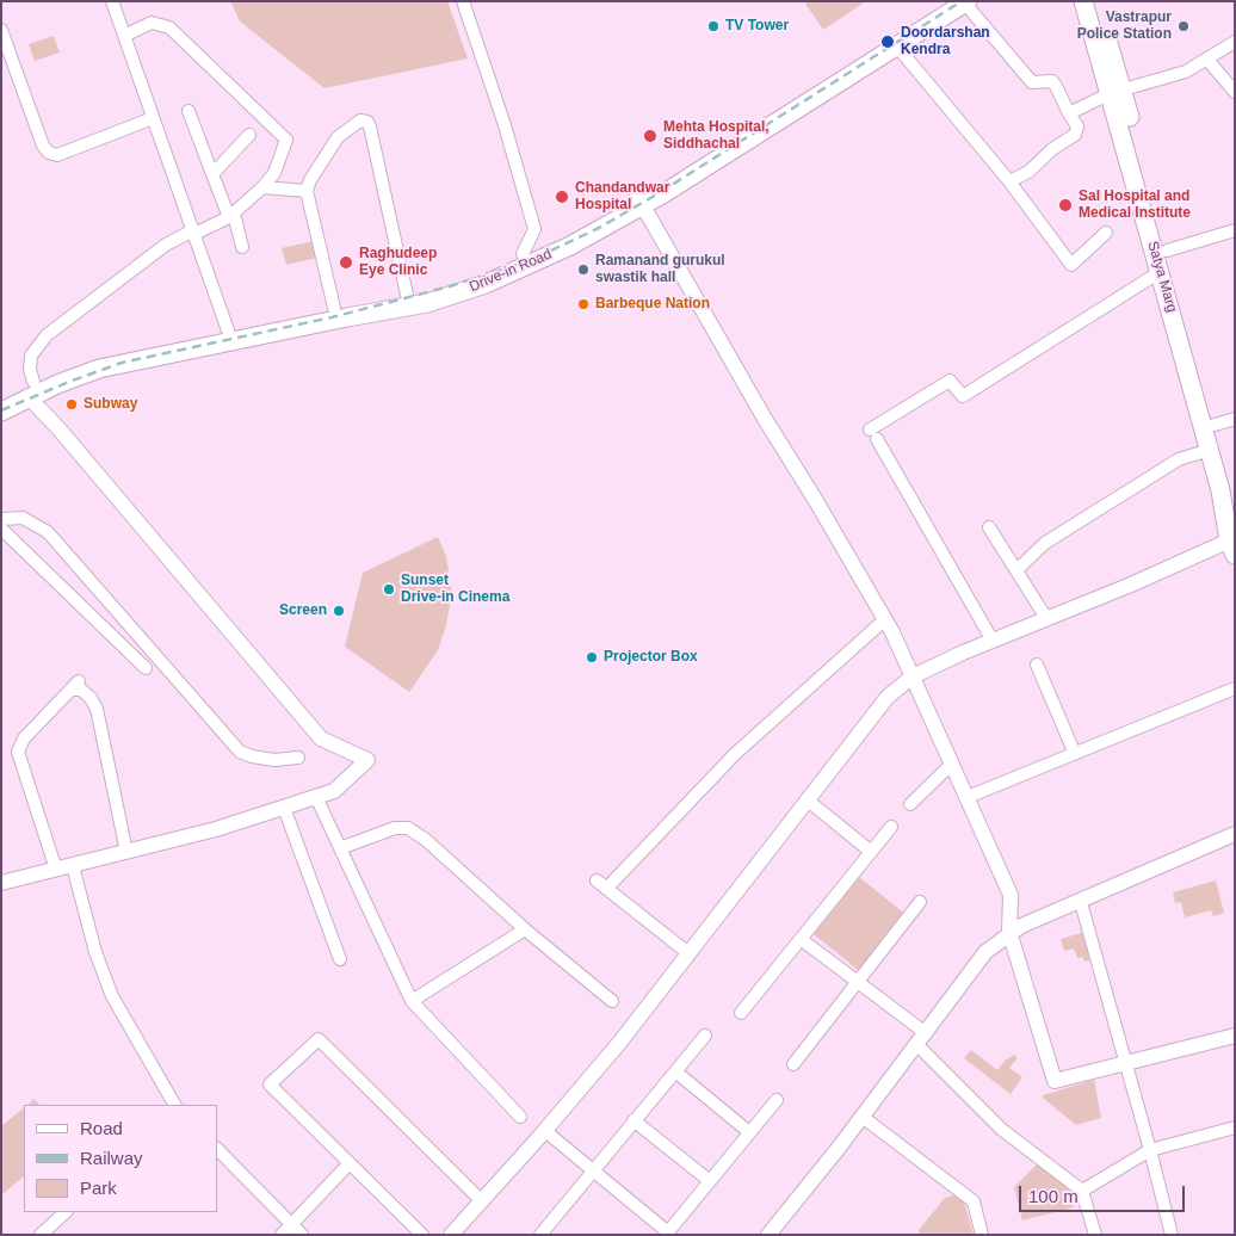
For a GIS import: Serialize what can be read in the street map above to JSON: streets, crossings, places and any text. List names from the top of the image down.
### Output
{
  "streets": {
    "main road": ["Drive-in Road", "Satya Marg"]
  },
  "places": [
    "TV Tower",
    "Vastrapur Police Station",
    "Doordarshan Kendra",
    "Mehta Hospital, Siddhachal",
    "Chandandwar Hospital",
    "Sal Hospital and Medical Institute",
    "Raghudeep Eye Clinic",
    "Ramanand gurukul swastik hall",
    "Barbeque Nation",
    "Subway",
    "Sunset Drive-in Cinema",
    "Screen",
    "Projector Box"
  ],
  "legend": ["Road", "Railway", "Park"],
  "scale_bar": "100 m"
}
